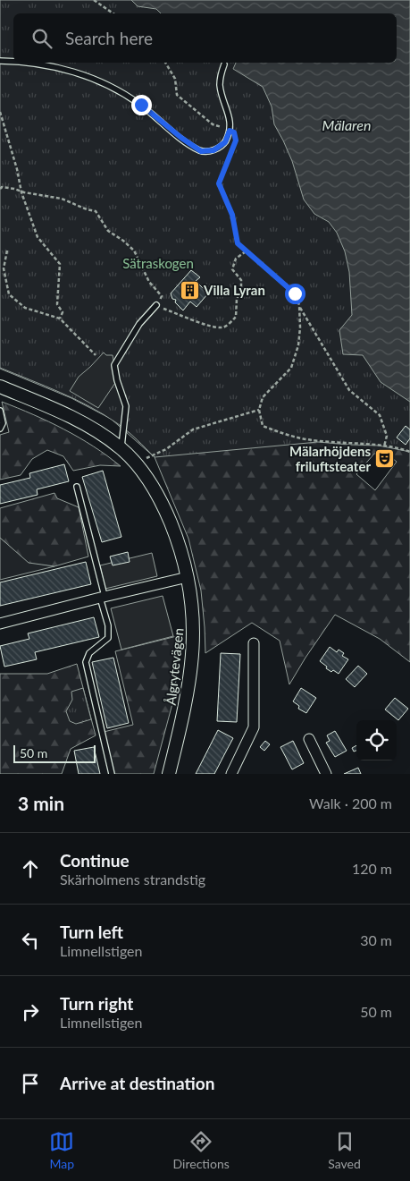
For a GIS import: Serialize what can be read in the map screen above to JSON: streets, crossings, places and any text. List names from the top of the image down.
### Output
{
  "streets": {
    "street": ["Ålgrytevägen"]
  },
  "water": ["Mälaren"],
  "parks": ["Sätraskogen"],
  "places": {
    "building": ["Villa Lyran"],
    "theatre": ["Mälarhöjdens friluftsteater"]
  },
  "scale_bar": "50 m",
  "page": {
    "search": "Search here",
    "scale": "50 m",
    "heading": ["3 min", "Walk · 200 m"],
    "list": [
      ["Continue", "Skärholmens strandstig", "120 m"],
      ["Turn left", "Limnellstigen", "30 m"],
      ["Turn right", "Limnellstigen", "50 m"],
      "Arrive at destination"
    ],
    "nav": ["Map", "Directions", "Saved"]
  }
}
